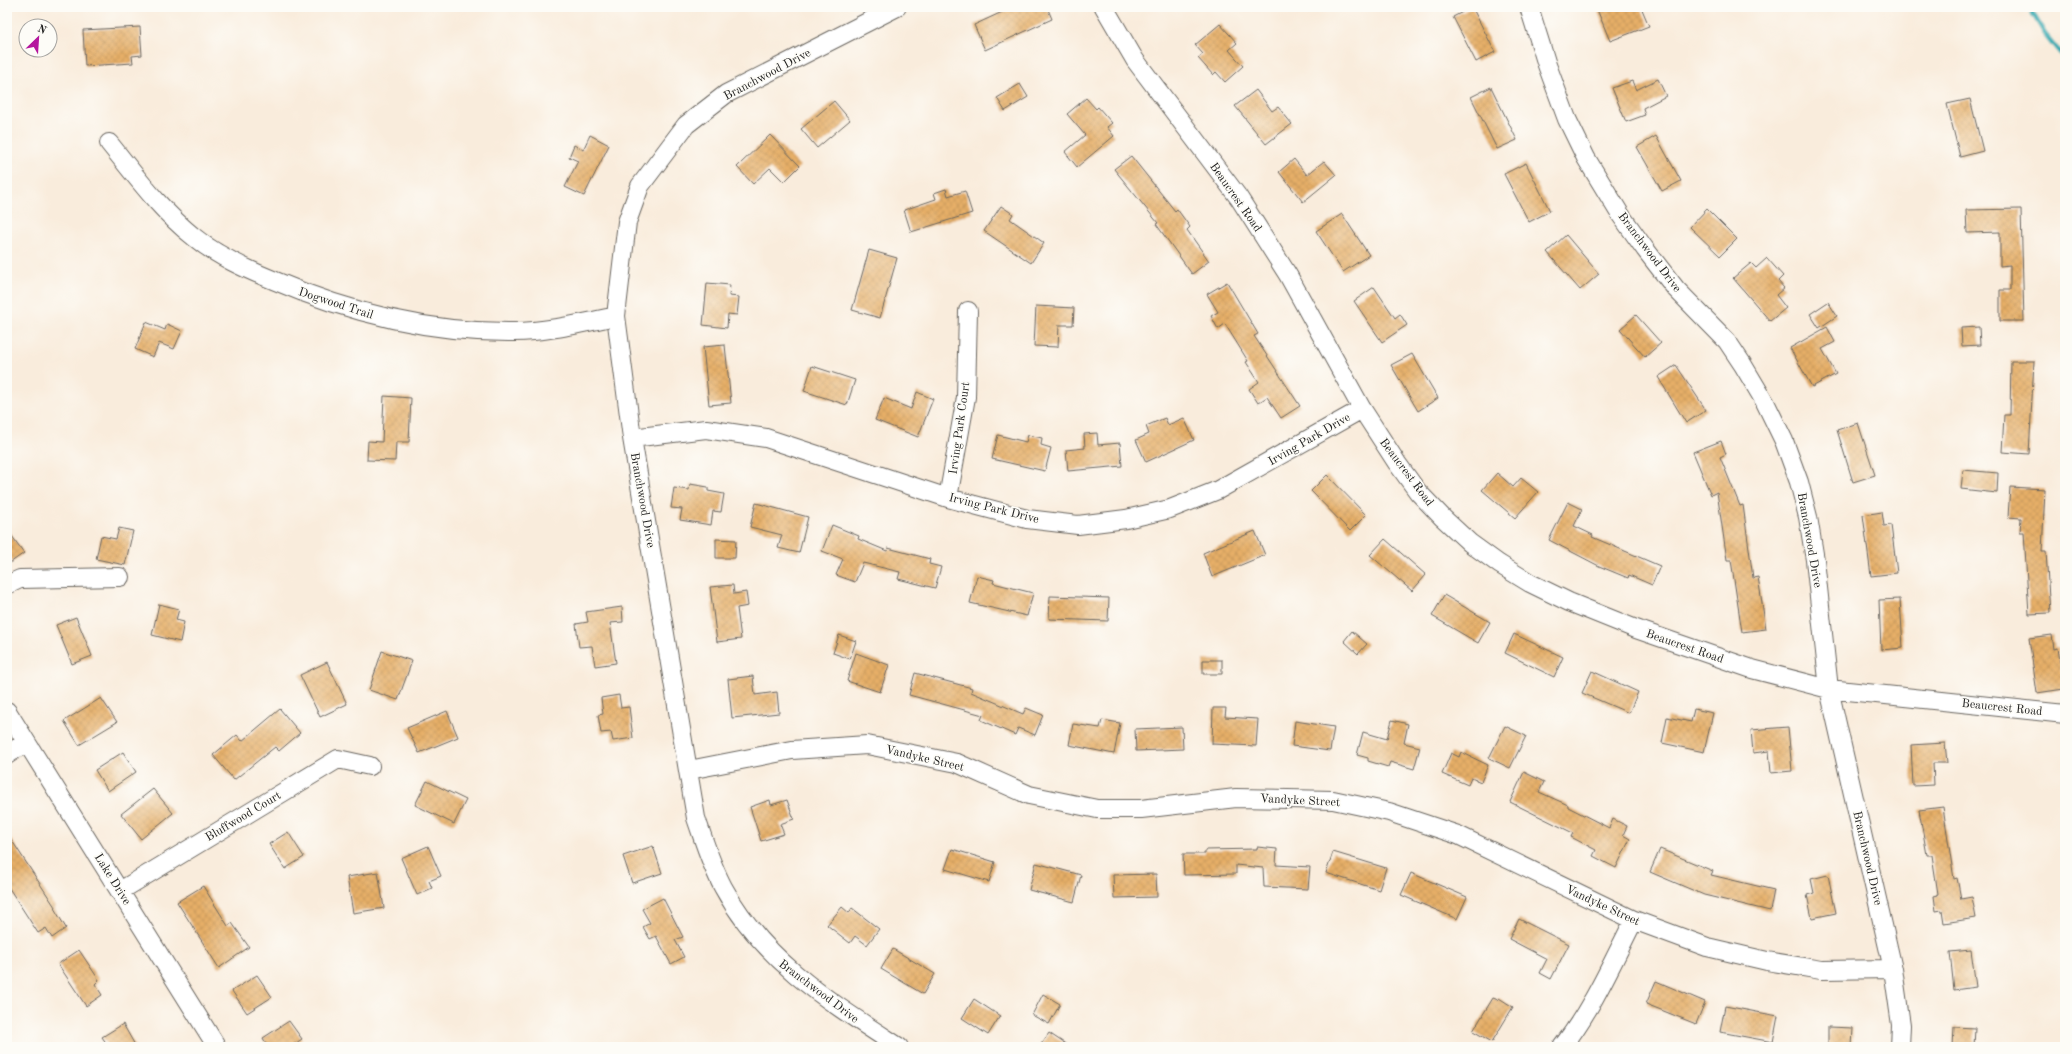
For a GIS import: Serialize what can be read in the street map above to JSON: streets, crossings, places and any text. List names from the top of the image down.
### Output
{
  "streets": {
    "street": [
      "Branchwood Drive",
      "Beaucrest Road",
      "Dogwood Trail",
      "Irving Park Court",
      "Irving Park Drive",
      "Vandyke Street",
      "Bluffwood Court",
      "Lake Drive"
    ]
  },
  "crossings": [
    ["Branchwood Drive", "Beaucrest Road"],
    ["Branchwood Drive", "Dogwood Trail"],
    ["Branchwood Drive", "Irving Park Drive"],
    ["Branchwood Drive", "Vandyke Street"],
    ["Beaucrest Road", "Irving Park Drive"],
    ["Irving Park Court", "Irving Park Drive"],
    ["Bluffwood Court", "Lake Drive"]
  ],
  "north": "top right"
}
